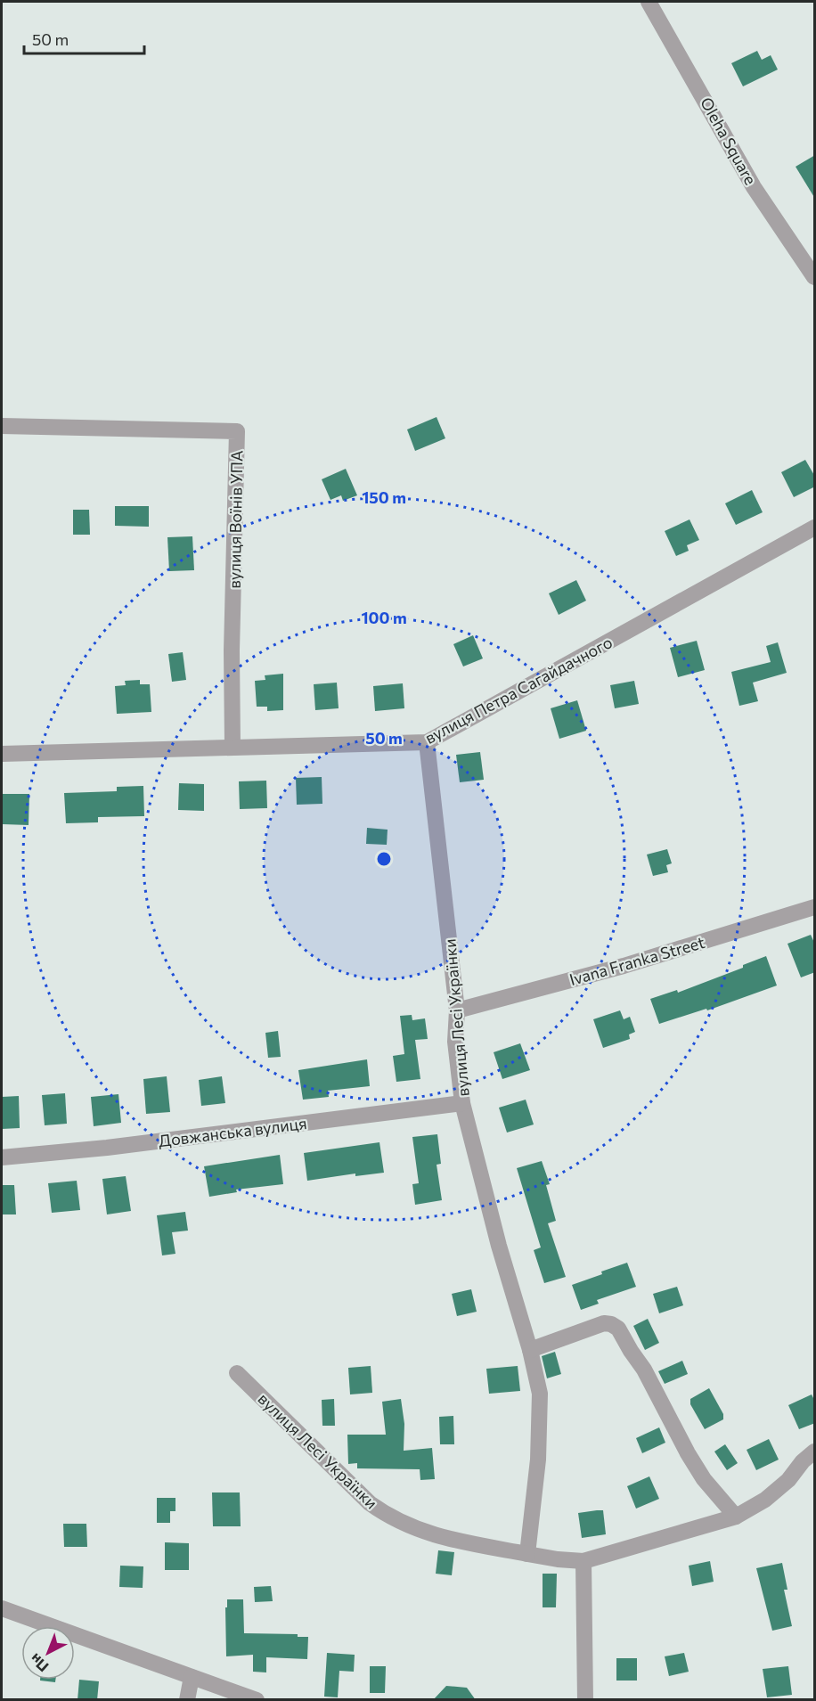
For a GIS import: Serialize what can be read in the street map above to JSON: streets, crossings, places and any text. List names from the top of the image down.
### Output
{
  "streets": {
    "street": [
      "Oleha Square",
      "вулиця Воїнів УПА",
      "вулиця Петра Сагайдачного",
      "Ivana Franka Street",
      "вулиця Лесі Українки",
      "Довжанська вулиця"
    ]
  },
  "crossings": [
    ["вулиця Воїнів УПА", "вулиця Петра Сагайдачного"],
    ["вулиця Петра Сагайдачного", "вулиця Лесі Українки"],
    ["Ivana Franka Street", "вулиця Лесі Українки"],
    ["вулиця Лесі Українки", "Довжанська вулиця"]
  ],
  "scale_bar": "50 m",
  "north": "bottom left",
  "rings": ["150 m", "100 m", "50 m"]
}
